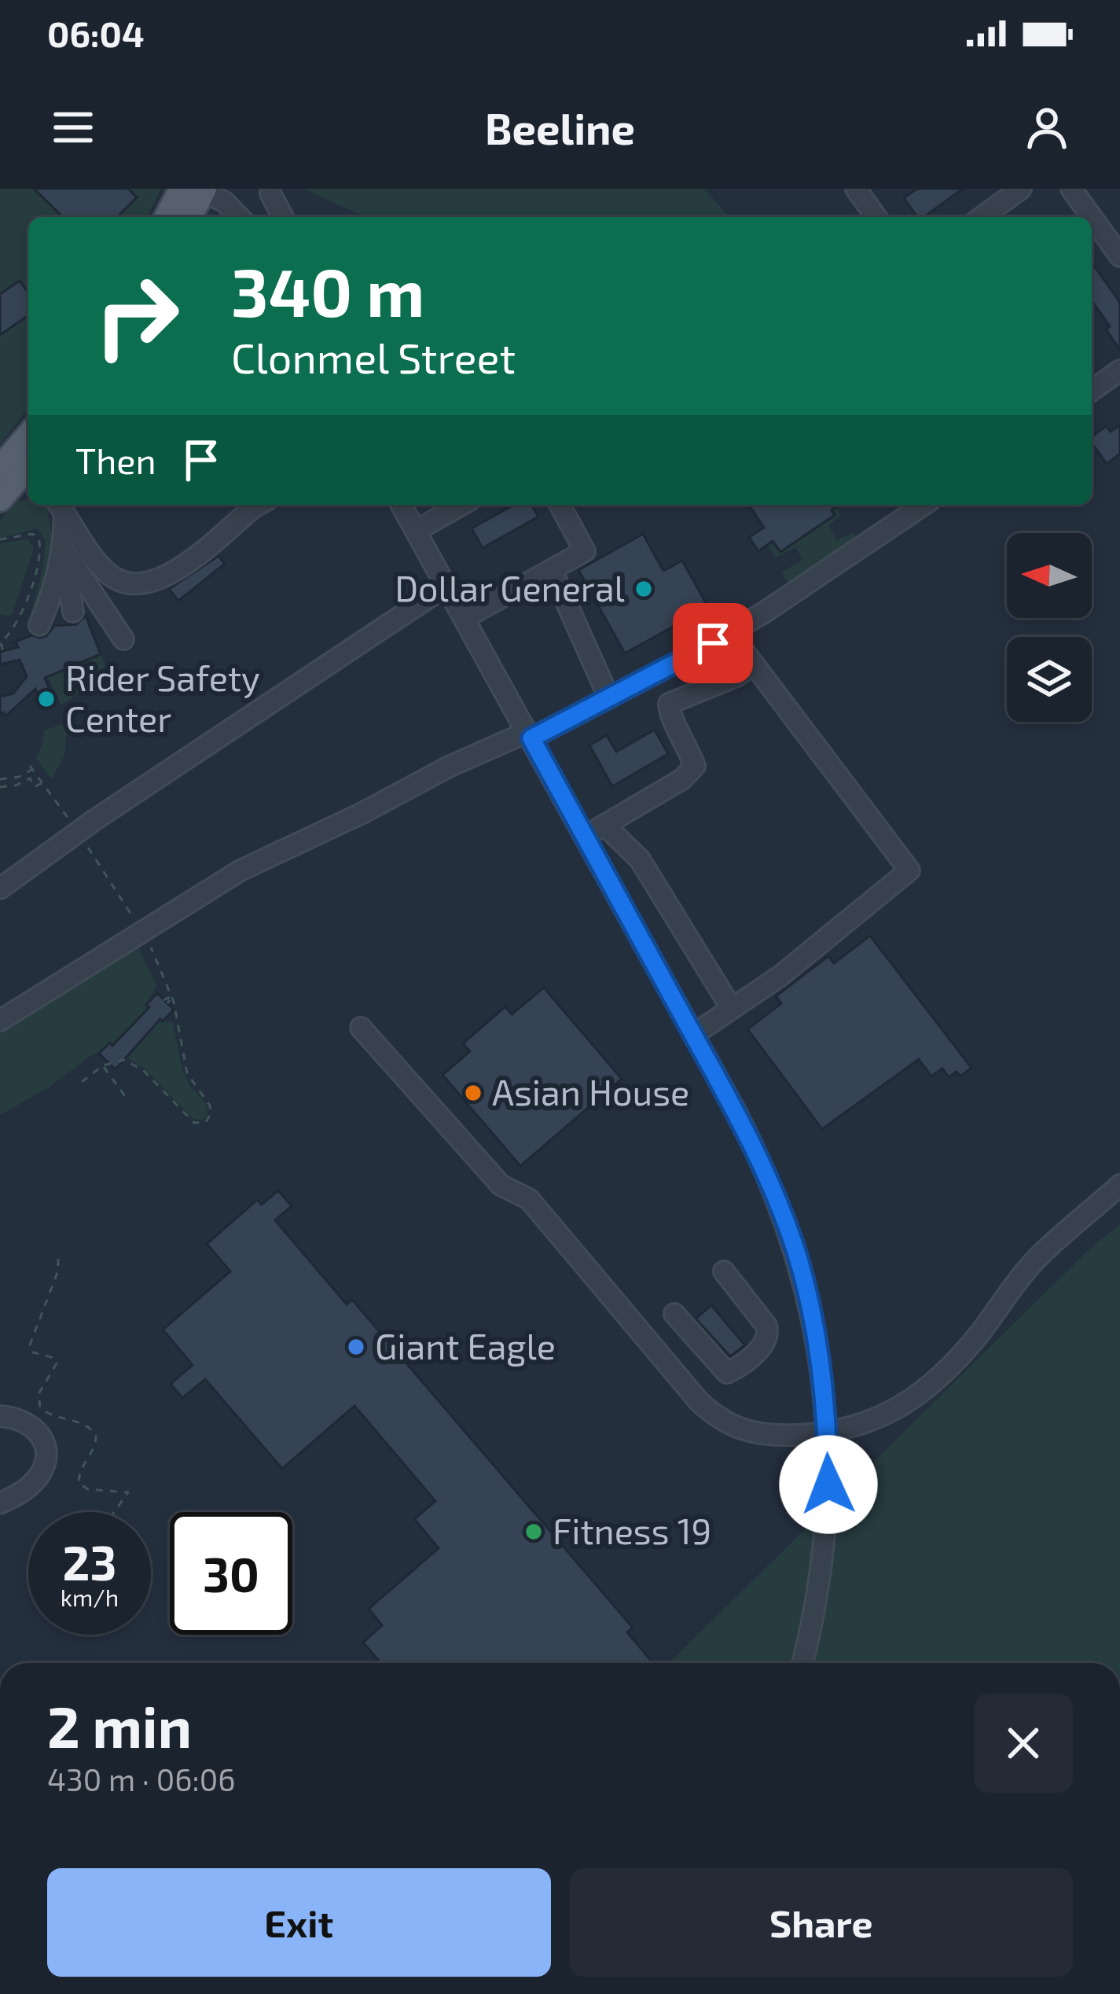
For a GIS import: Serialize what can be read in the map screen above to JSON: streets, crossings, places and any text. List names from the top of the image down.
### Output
{
  "places": [
    "Dollar General",
    "Rider Safety Center",
    "Asian House",
    "Giant Eagle",
    "Fitness 19"
  ],
  "north": "left",
  "page": {
    "status": "06:04",
    "header": "Beeline",
    "turn": ["340 m", "Clonmel Street"],
    "then": "Then",
    "speed": "23 km/h",
    "limit": "30",
    "heading": ["2 min", "430 m · 06:06"],
    "buttons": ["Exit", "Share"]
  }
}
